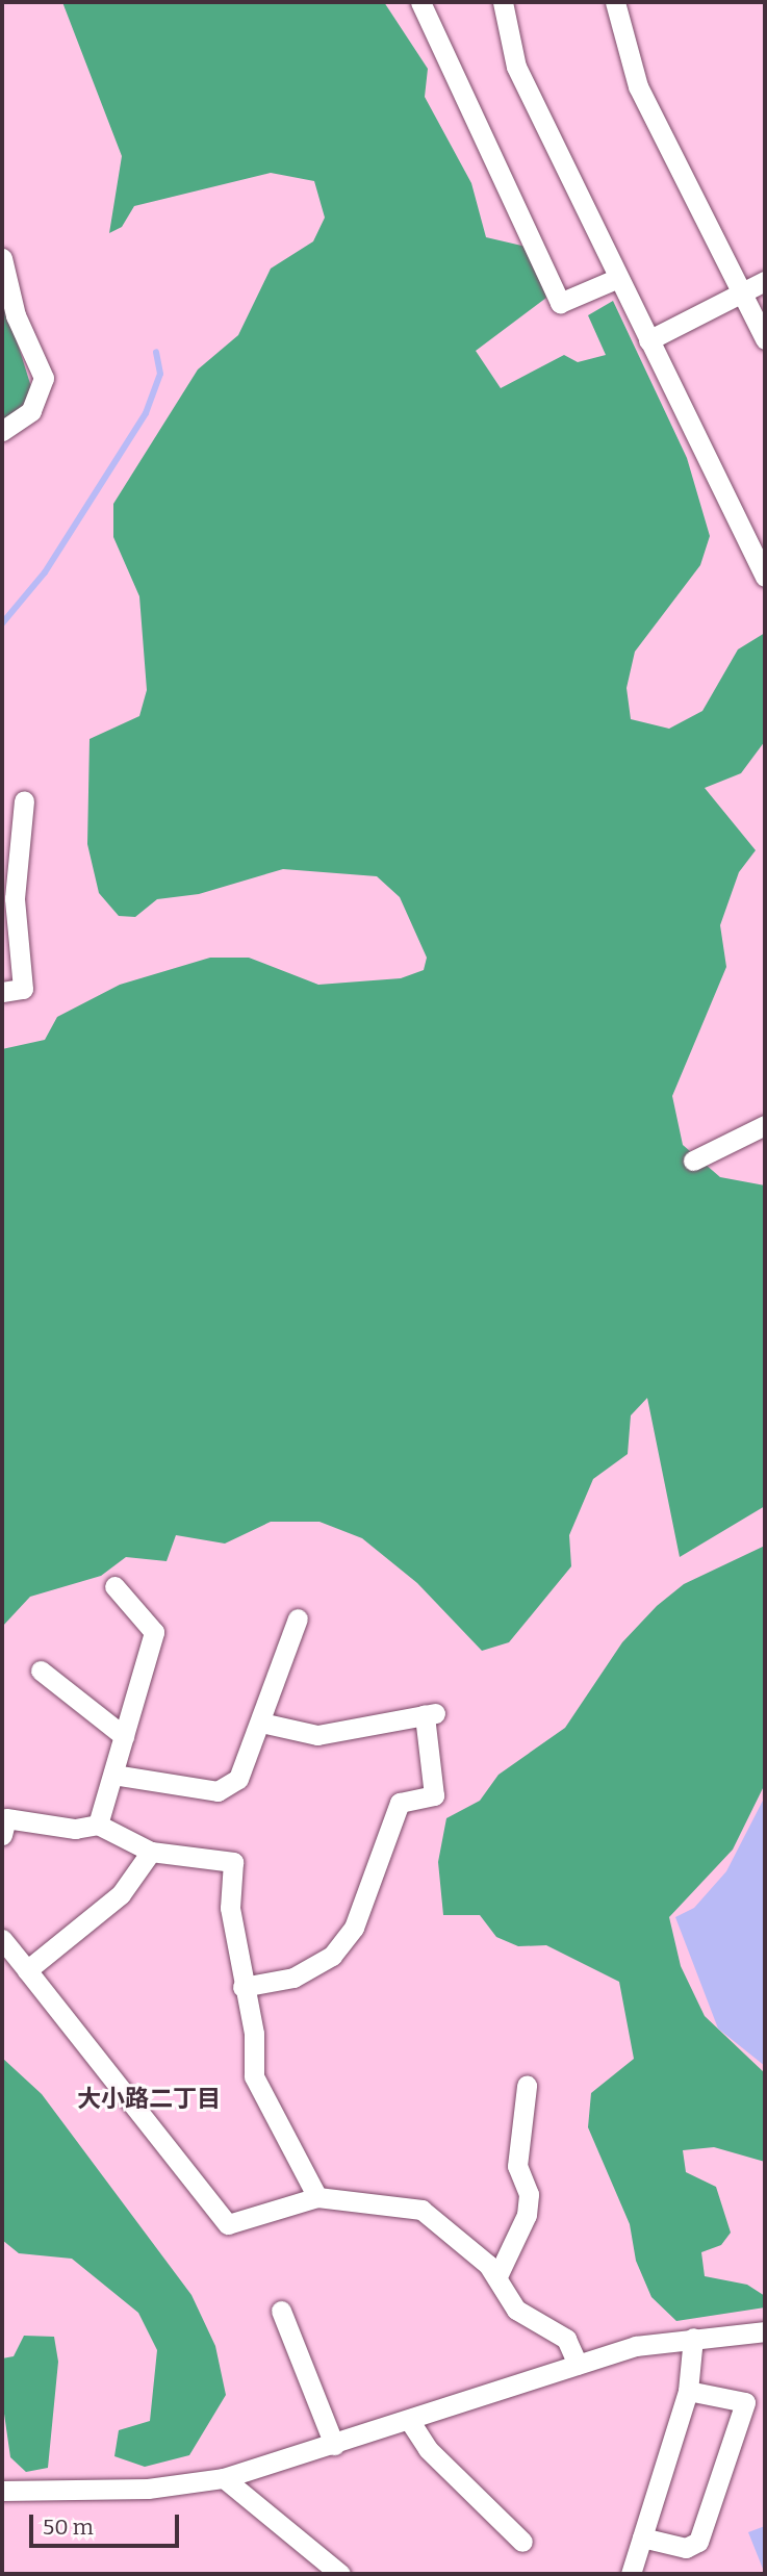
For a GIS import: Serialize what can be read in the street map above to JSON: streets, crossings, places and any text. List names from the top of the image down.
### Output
{
  "districts": ["大小路二丁目"],
  "scale_bar": "50 m"
}
